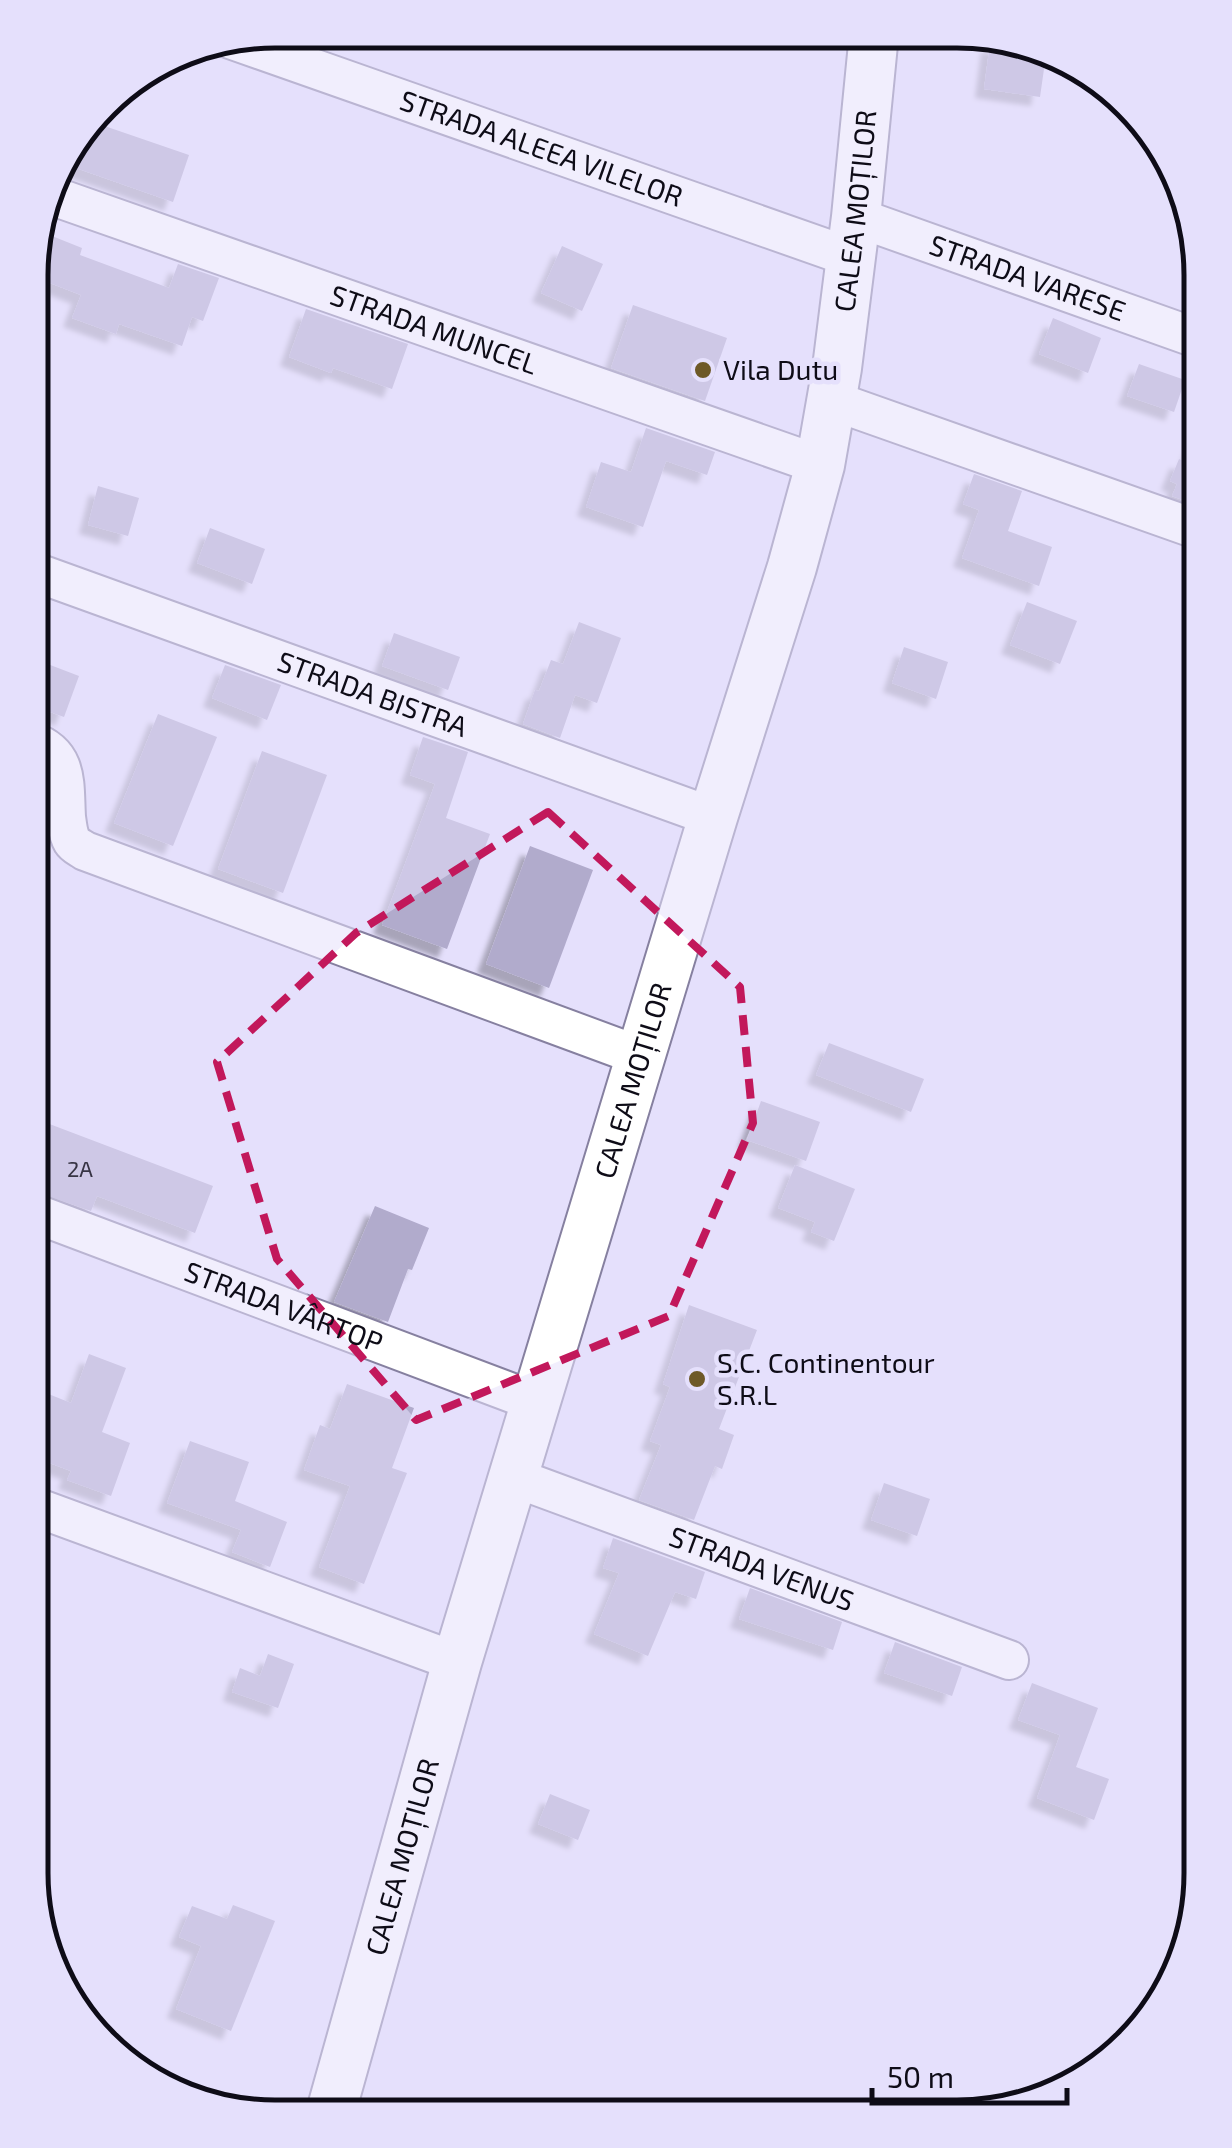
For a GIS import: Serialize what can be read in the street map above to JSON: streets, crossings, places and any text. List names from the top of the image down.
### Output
{
  "streets": {
    "main road": ["CALEA MOȚILOR"],
    "street": [
      "STRADA ALEEA VILELOR",
      "STRADA VARESE",
      "STRADA MUNCEL",
      "STRADA BISTRA",
      "STRADA VÂRTOP",
      "STRADA VENUS"
    ]
  },
  "crossings": [
    ["STRADA ALEEA VILELOR", "CALEA MOȚILOR"],
    ["STRADA ALEEA VILELOR", "STRADA VARESE"],
    ["CALEA MOȚILOR", "STRADA VARESE"],
    ["CALEA MOȚILOR", "STRADA MUNCEL"],
    ["CALEA MOȚILOR", "STRADA BISTRA"],
    ["CALEA MOȚILOR", "STRADA VÂRTOP"],
    ["CALEA MOȚILOR", "STRADA VENUS"]
  ],
  "places": ["Vila Dutu", "S.C. Continentour S.R.L"],
  "house_numbers": ["2A"],
  "scale_bar": "50 m"
}
